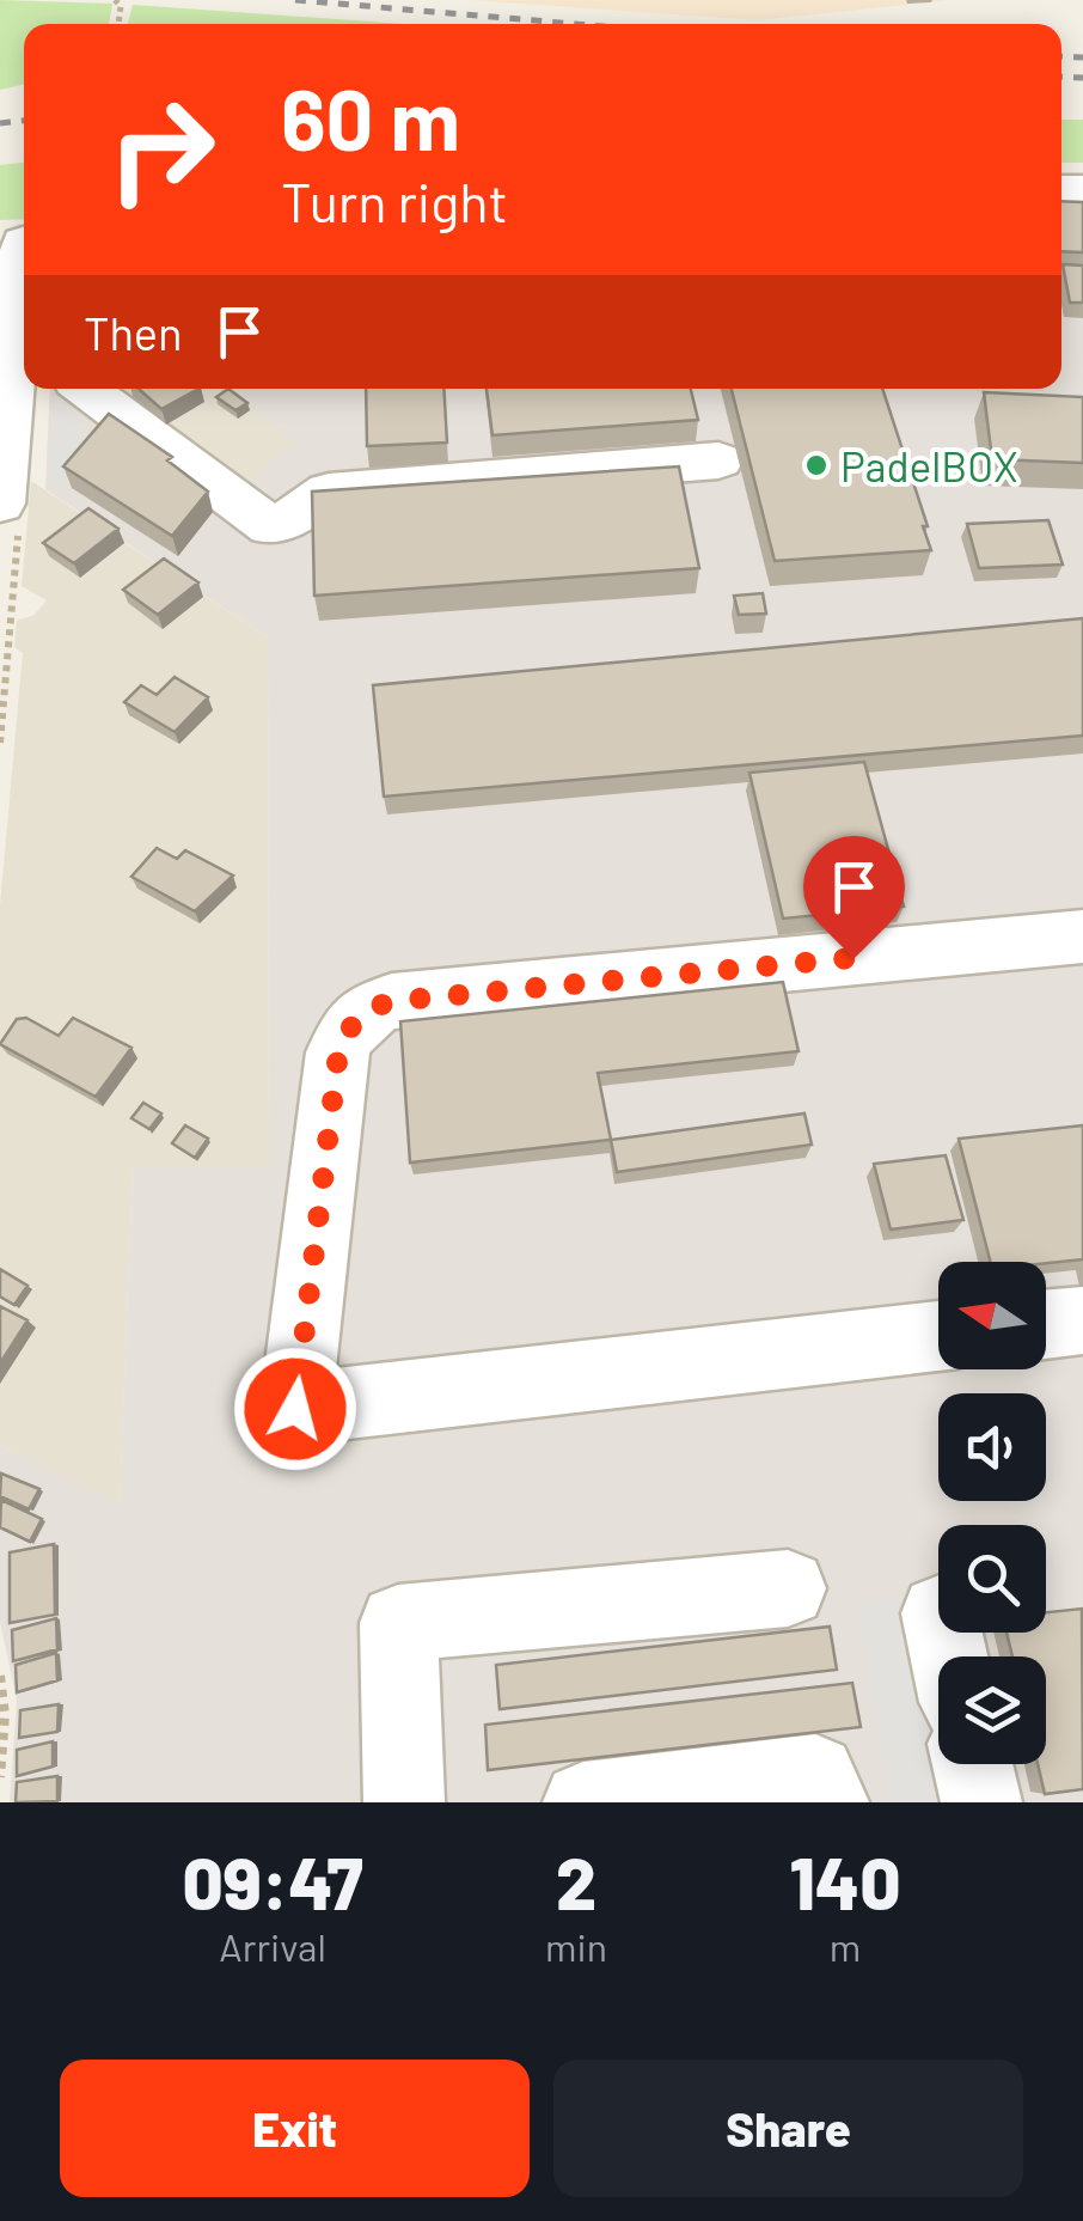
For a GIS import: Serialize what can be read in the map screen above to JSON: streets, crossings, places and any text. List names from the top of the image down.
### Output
{
  "places": ["PadelBOX"],
  "north": "left",
  "page": {
    "turn": ["60 m", "Turn right"],
    "then": "Then",
    "eta": [
      "09:47",
      "Arrival",
      "2",
      "min",
      "140",
      "m"
    ],
    "buttons": ["Exit", "Share"]
  }
}
